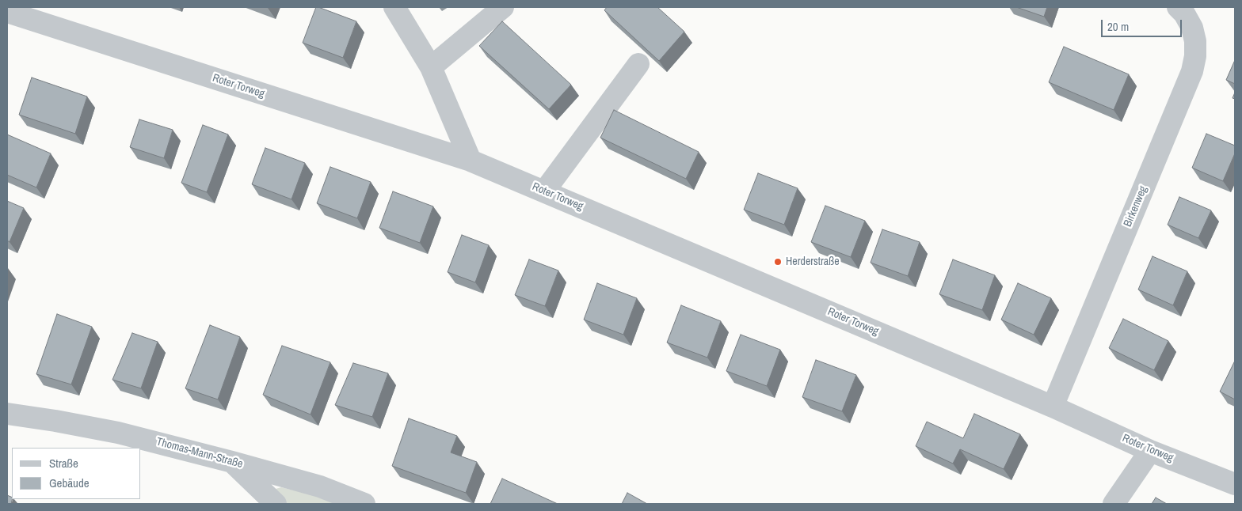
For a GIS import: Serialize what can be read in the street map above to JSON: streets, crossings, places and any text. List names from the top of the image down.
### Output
{
  "streets": {
    "street": ["Roter Torweg", "Birkenweg", "Thomas-Mann-Straße"]
  },
  "crossings": [
    ["Roter Torweg", "Birkenweg"]
  ],
  "places": ["Herderstraße"],
  "legend": ["Straße", "Gebäude"],
  "scale_bar": "20 m"
}
